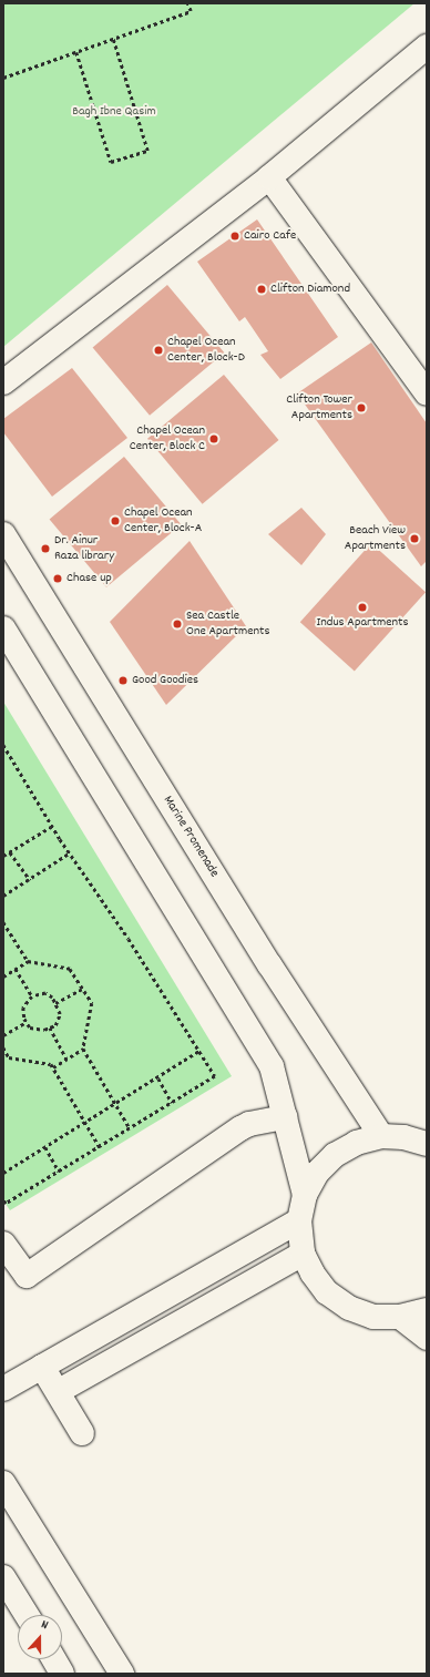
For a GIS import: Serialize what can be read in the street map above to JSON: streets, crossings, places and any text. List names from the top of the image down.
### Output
{
  "streets": {
    "main road": ["Marine Promenade"]
  },
  "parks": ["Bagh Ibne Qasim"],
  "places": [
    "Cairo Cafe",
    "Clifton Diamond",
    "Chapel Ocean Center, Block-D",
    "Clifton Tower Apartments",
    "Chapel Ocean Center, Block C",
    "Chapel Ocean Center, Block-A",
    "Beach View Apartments",
    "Dr. Ainur Raza library",
    "Chase up",
    "Indus Apartments",
    "Sea Castle One Apartments",
    "Good Goodies"
  ],
  "north": "top"
}
